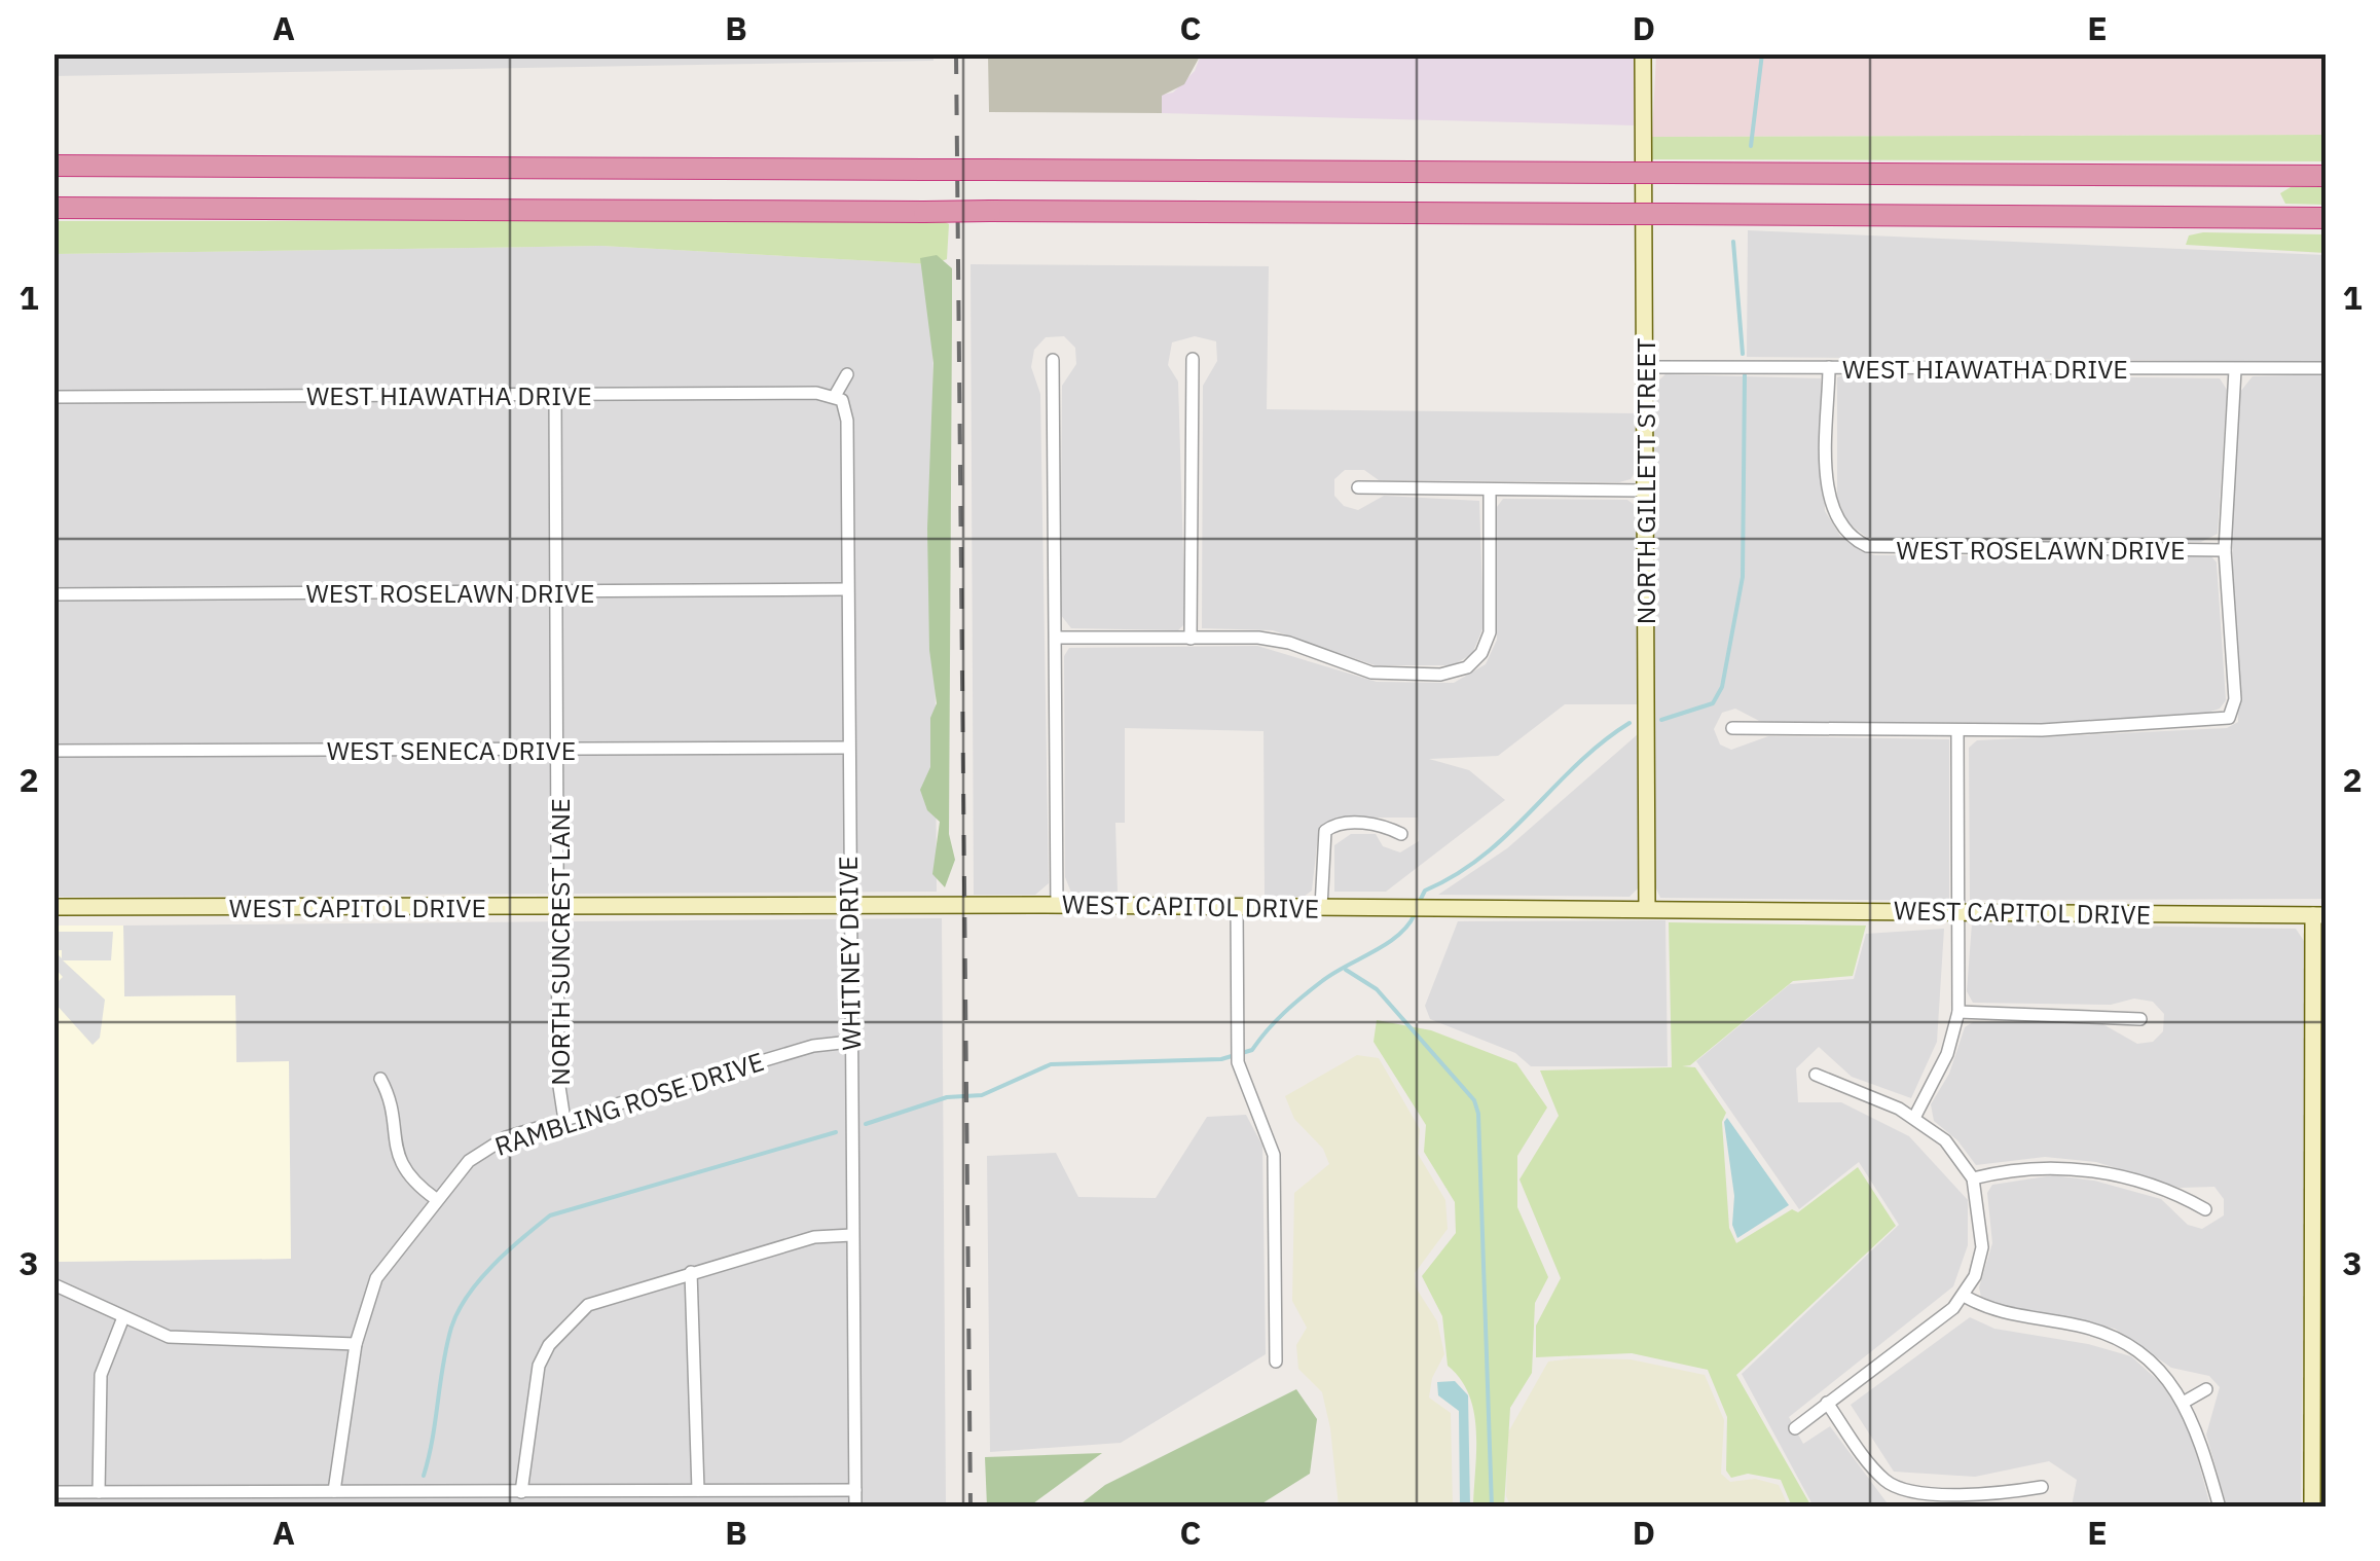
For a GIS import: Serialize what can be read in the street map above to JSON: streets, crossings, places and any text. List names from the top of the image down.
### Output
{
  "streets": {
    "street": [
      "WEST HIAWATHA DRIVE",
      "NORTH GILLETT STREET",
      "WEST ROSELAWN DRIVE",
      "WEST SENECA DRIVE",
      "WEST CAPITOL DRIVE",
      "NORTH SUNCREST LANE",
      "WHITNEY DRIVE",
      "RAMBLING ROSE DRIVE"
    ]
  },
  "crossings": [
    ["WEST HIAWATHA DRIVE", "NORTH GILLETT STREET"],
    ["WEST HIAWATHA DRIVE", "WEST ROSELAWN DRIVE"],
    ["WEST HIAWATHA DRIVE", "NORTH SUNCREST LANE"],
    ["WEST HIAWATHA DRIVE", "WHITNEY DRIVE"],
    ["NORTH GILLETT STREET", "WEST CAPITOL DRIVE"],
    ["WEST ROSELAWN DRIVE", "NORTH SUNCREST LANE"],
    ["WEST ROSELAWN DRIVE", "WHITNEY DRIVE"],
    ["WEST SENECA DRIVE", "NORTH SUNCREST LANE"],
    ["WEST SENECA DRIVE", "WHITNEY DRIVE"],
    ["WEST CAPITOL DRIVE", "NORTH SUNCREST LANE"],
    ["WEST CAPITOL DRIVE", "WHITNEY DRIVE"],
    ["NORTH SUNCREST LANE", "RAMBLING ROSE DRIVE"],
    ["WHITNEY DRIVE", "RAMBLING ROSE DRIVE"]
  ],
  "grid": {
    "columns": [
      "A",
      "B",
      "C",
      "D",
      "E"
    ],
    "rows": ["1", "2", "3"]
  }
}
